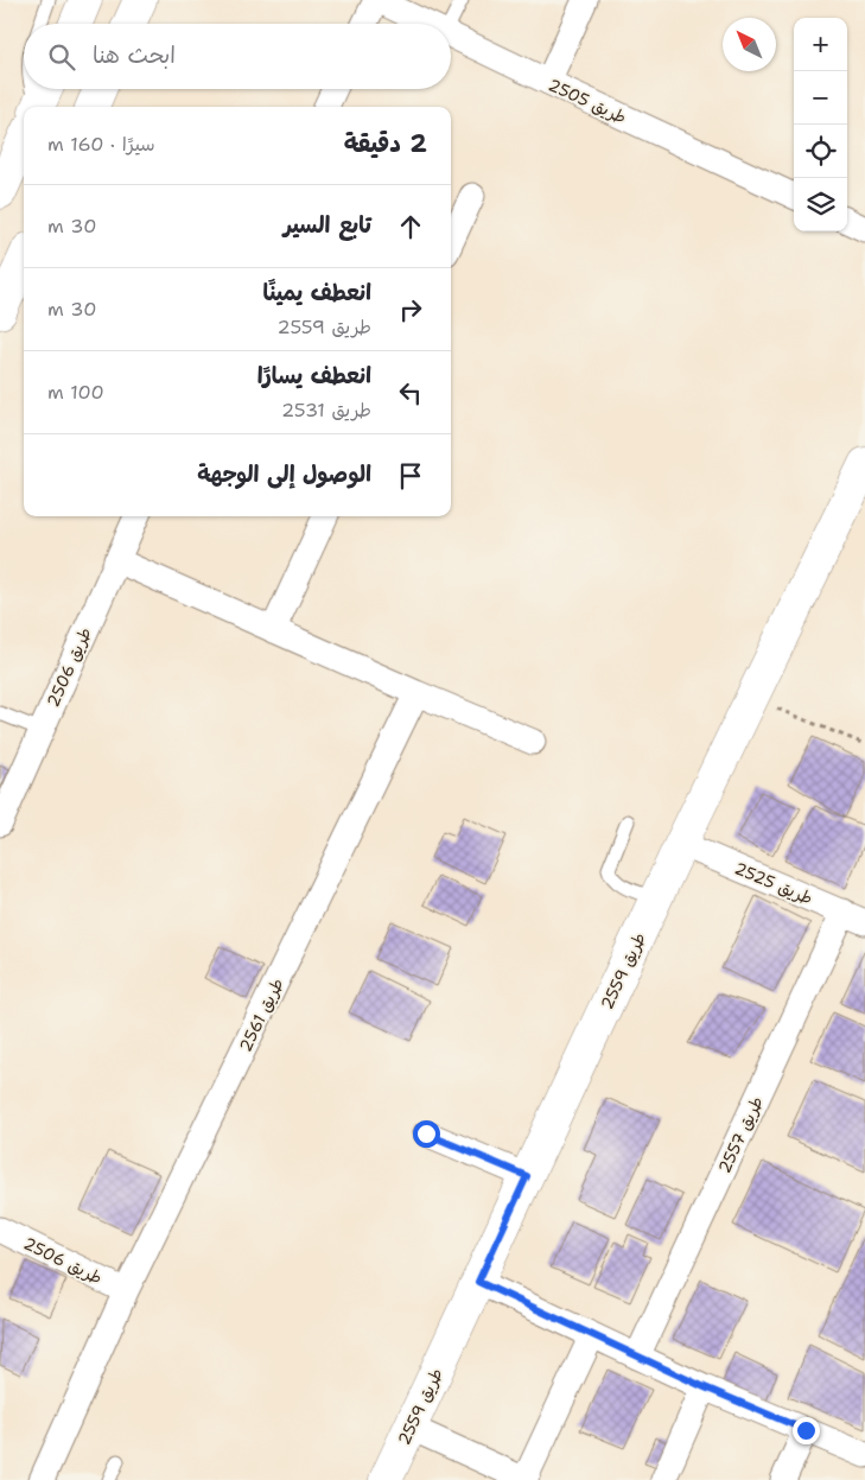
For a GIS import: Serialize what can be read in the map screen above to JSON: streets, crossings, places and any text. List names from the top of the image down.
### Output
{
  "streets": {
    "street": [
      "طريق 2505",
      "طريق 2506",
      "طريق 2525",
      "طريق 2559",
      "طريق 2561",
      "طريق 2557"
    ]
  },
  "crossings": [
    ["طريق 2506", "طريق 2561"],
    ["طريق 2525", "طريق 2559"],
    ["طريق 2525", "طريق 2557"]
  ],
  "north": "top left",
  "page": {
    "map_buttons": ["+", "−"],
    "search": "ابحث هنا",
    "heading": ["2 دقيقة", "سيرًا · 160 m"],
    "list": [
      ["تابع السير", "30 m"],
      ["انعطف يمينًا", "طريق 2559", "30 m"],
      ["انعطف يسارًا", "طريق 2531", "100 m"],
      "الوصول إلى الوجهة"
    ]
  }
}
